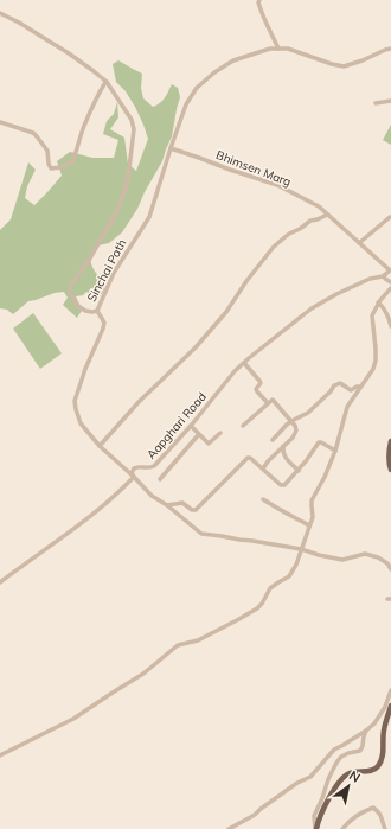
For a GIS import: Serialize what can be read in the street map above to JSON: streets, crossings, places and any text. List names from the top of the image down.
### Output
{
  "streets": {
    "street": ["Bhimsen Marg", "Sinchai Path", "Aapghari Road"]
  },
  "crossings": [
    ["Bhimsen Marg", "Sinchai Path"],
    ["Bhimsen Marg", "Aapghari Road"]
  ],
  "north": "top right"
}
